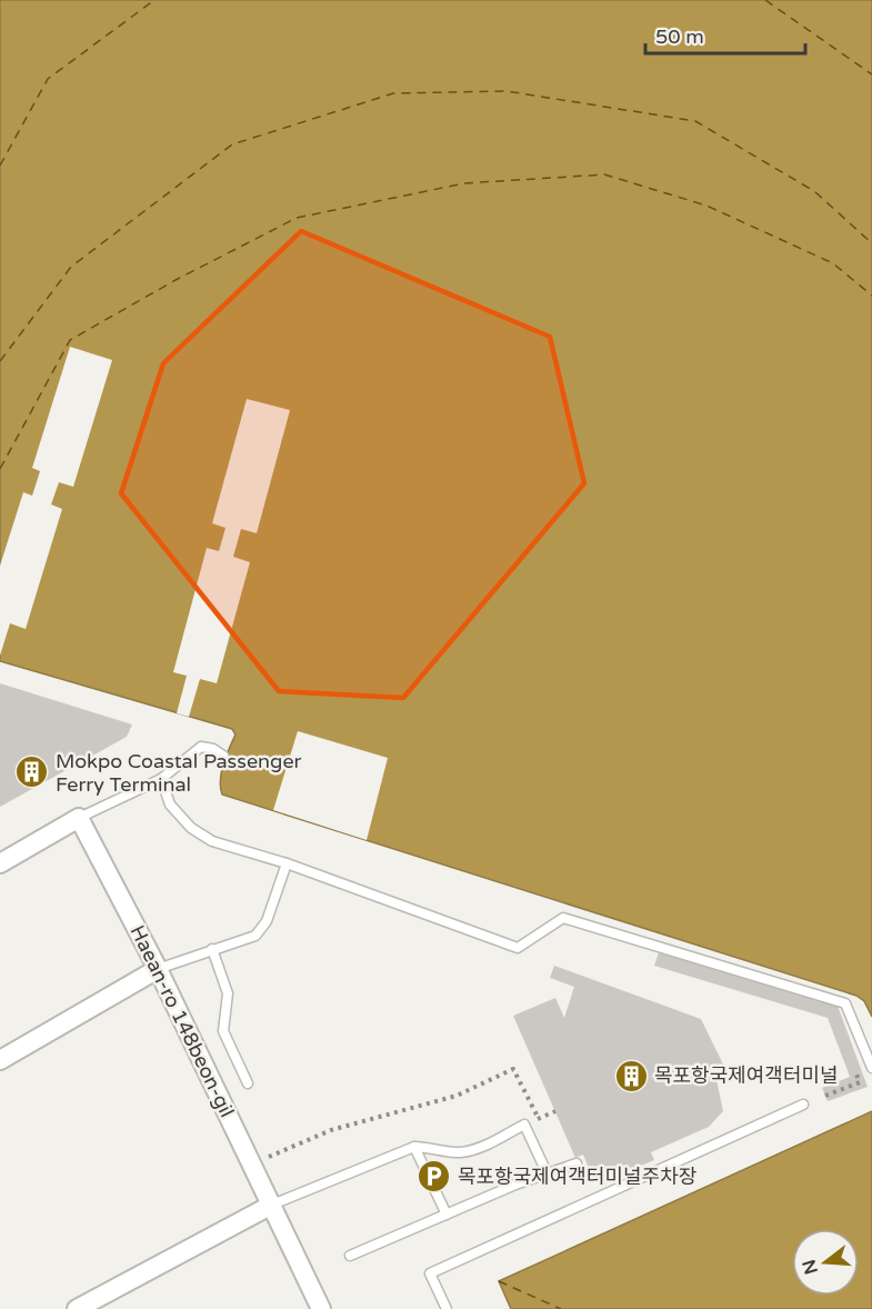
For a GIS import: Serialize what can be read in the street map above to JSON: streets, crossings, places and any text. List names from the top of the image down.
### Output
{
  "streets": {
    "street": ["Haean-ro 148beon-gil"]
  },
  "places": {
    "building": ["Mokpo Coastal Passenger Ferry Terminal", "목포항국제여객터미널"],
    "parking": ["목포항국제여객터미널주차장"]
  },
  "scale_bar": "50 m",
  "north": "left"
}
